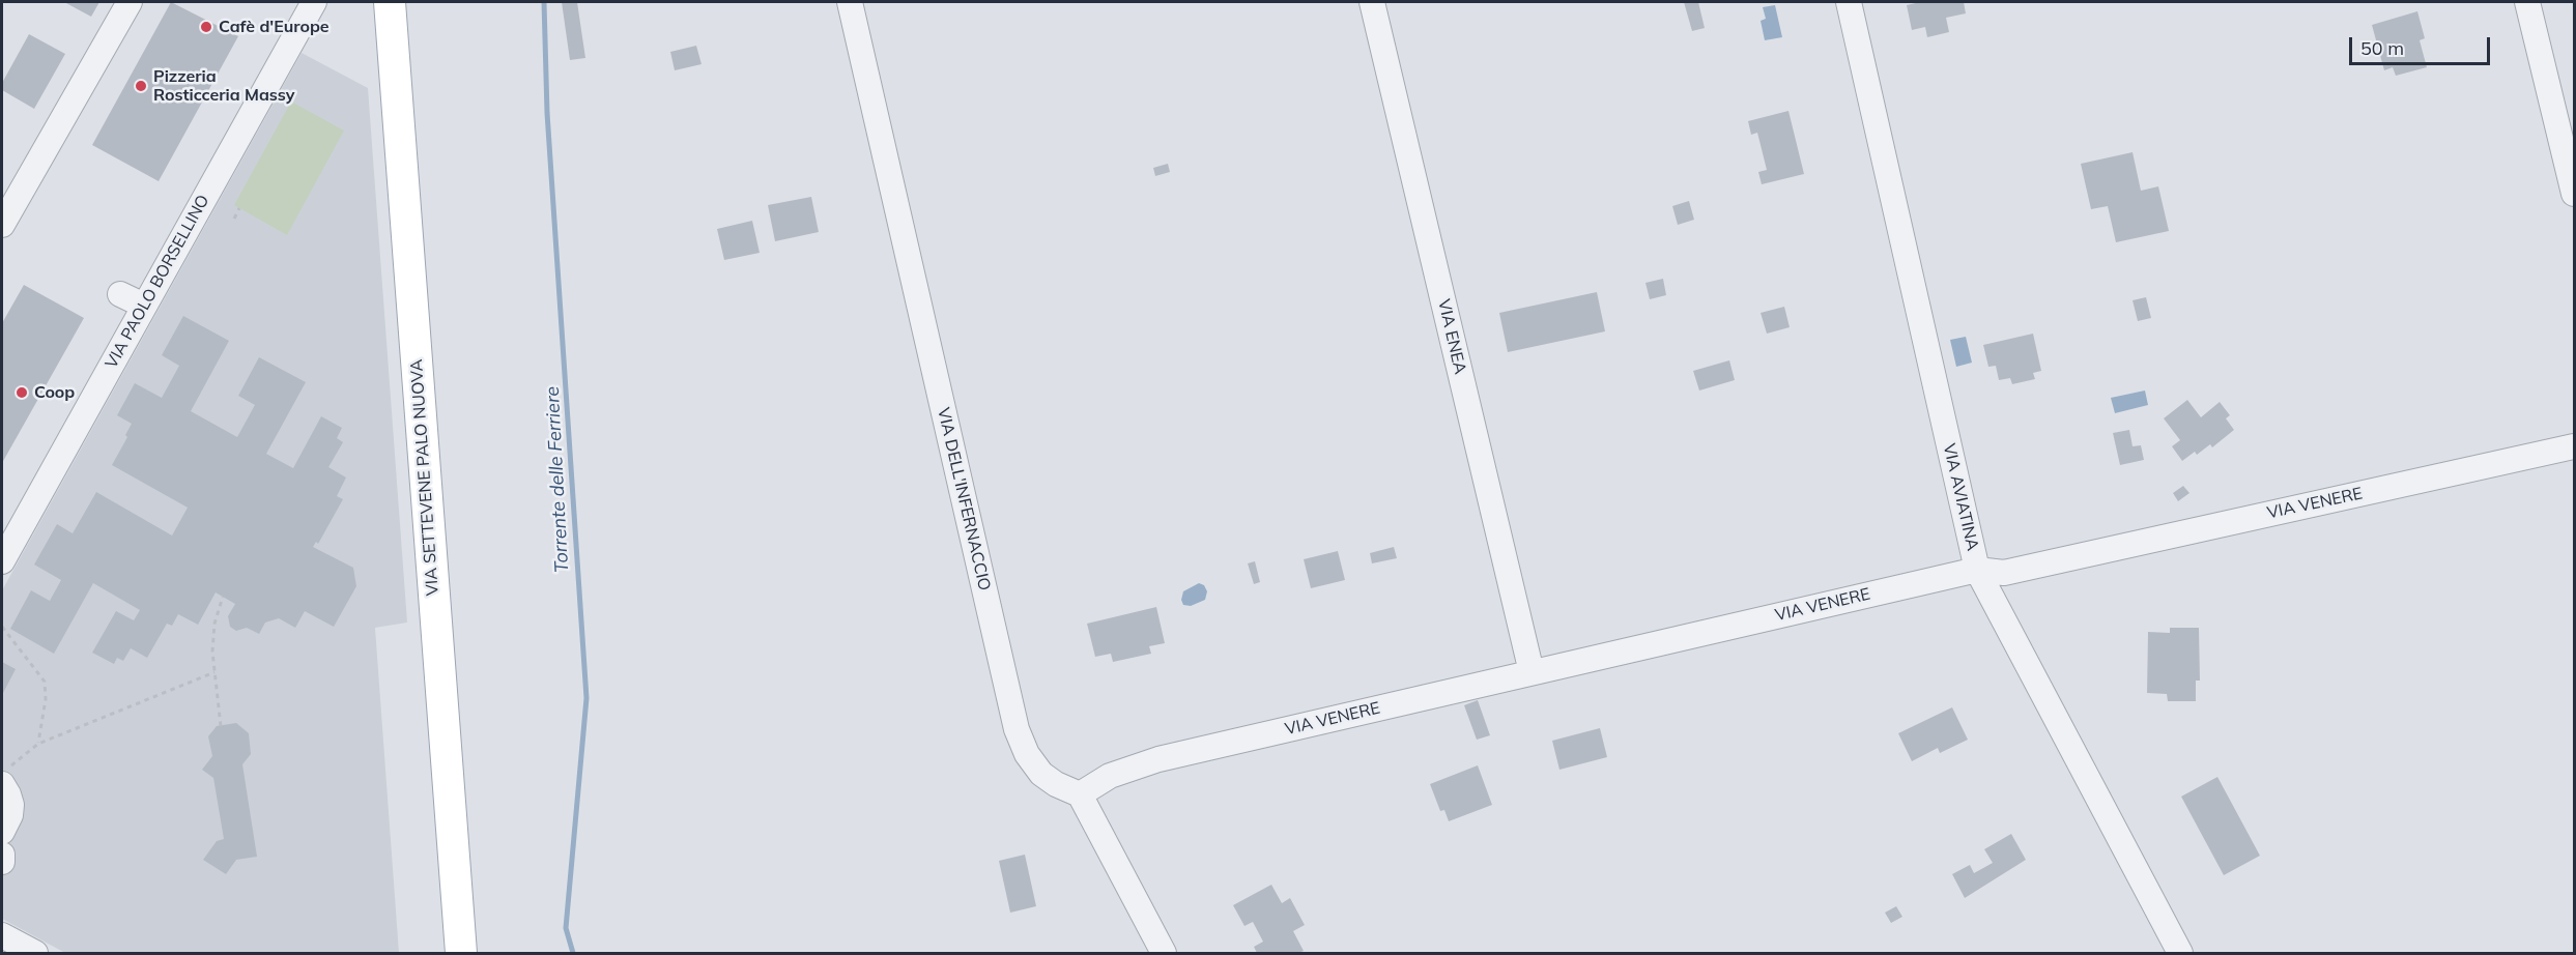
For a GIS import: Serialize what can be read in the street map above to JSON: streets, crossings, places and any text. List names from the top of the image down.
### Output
{
  "streets": {
    "main road": ["VIA SETTEVENE PALO NUOVA"],
    "street": [
      "VIA PAOLO BORSELLINO",
      "VIA ENEA",
      "VIA AVIATINA",
      "VIA DELL'INFERNACCIO",
      "VIA VENERE"
    ]
  },
  "crossings": [
    ["VIA ENEA", "VIA VENERE"],
    ["VIA AVIATINA", "VIA VENERE"],
    ["VIA DELL'INFERNACCIO", "VIA VENERE"]
  ],
  "water": ["Torrente delle Ferriere"],
  "places": ["Cafè d'Europe", "Pizzeria Rosticceria Massy", "Coop"],
  "scale_bar": "50 m"
}
